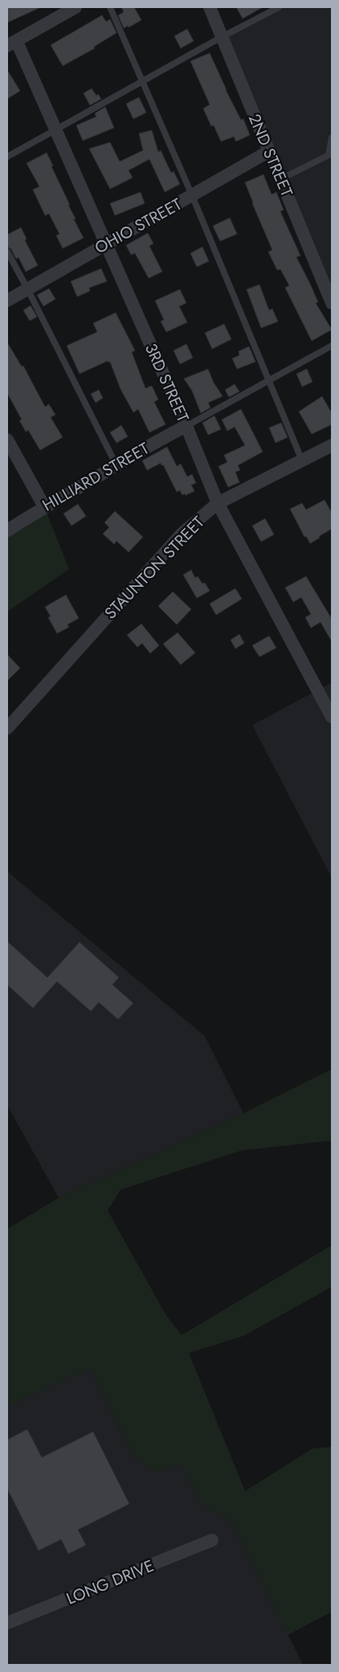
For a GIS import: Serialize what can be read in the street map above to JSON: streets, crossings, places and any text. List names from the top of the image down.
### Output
{
  "streets": {
    "street": [
      "2ND STREET",
      "OHIO STREET",
      "3RD STREET",
      "HILLIARD STREET",
      "STAUNTON STREET",
      "LONG DRIVE"
    ]
  },
  "crossings": [
    ["2ND STREET", "OHIO STREET"],
    ["OHIO STREET", "3RD STREET"],
    ["3RD STREET", "HILLIARD STREET"],
    ["3RD STREET", "STAUNTON STREET"]
  ]
}
